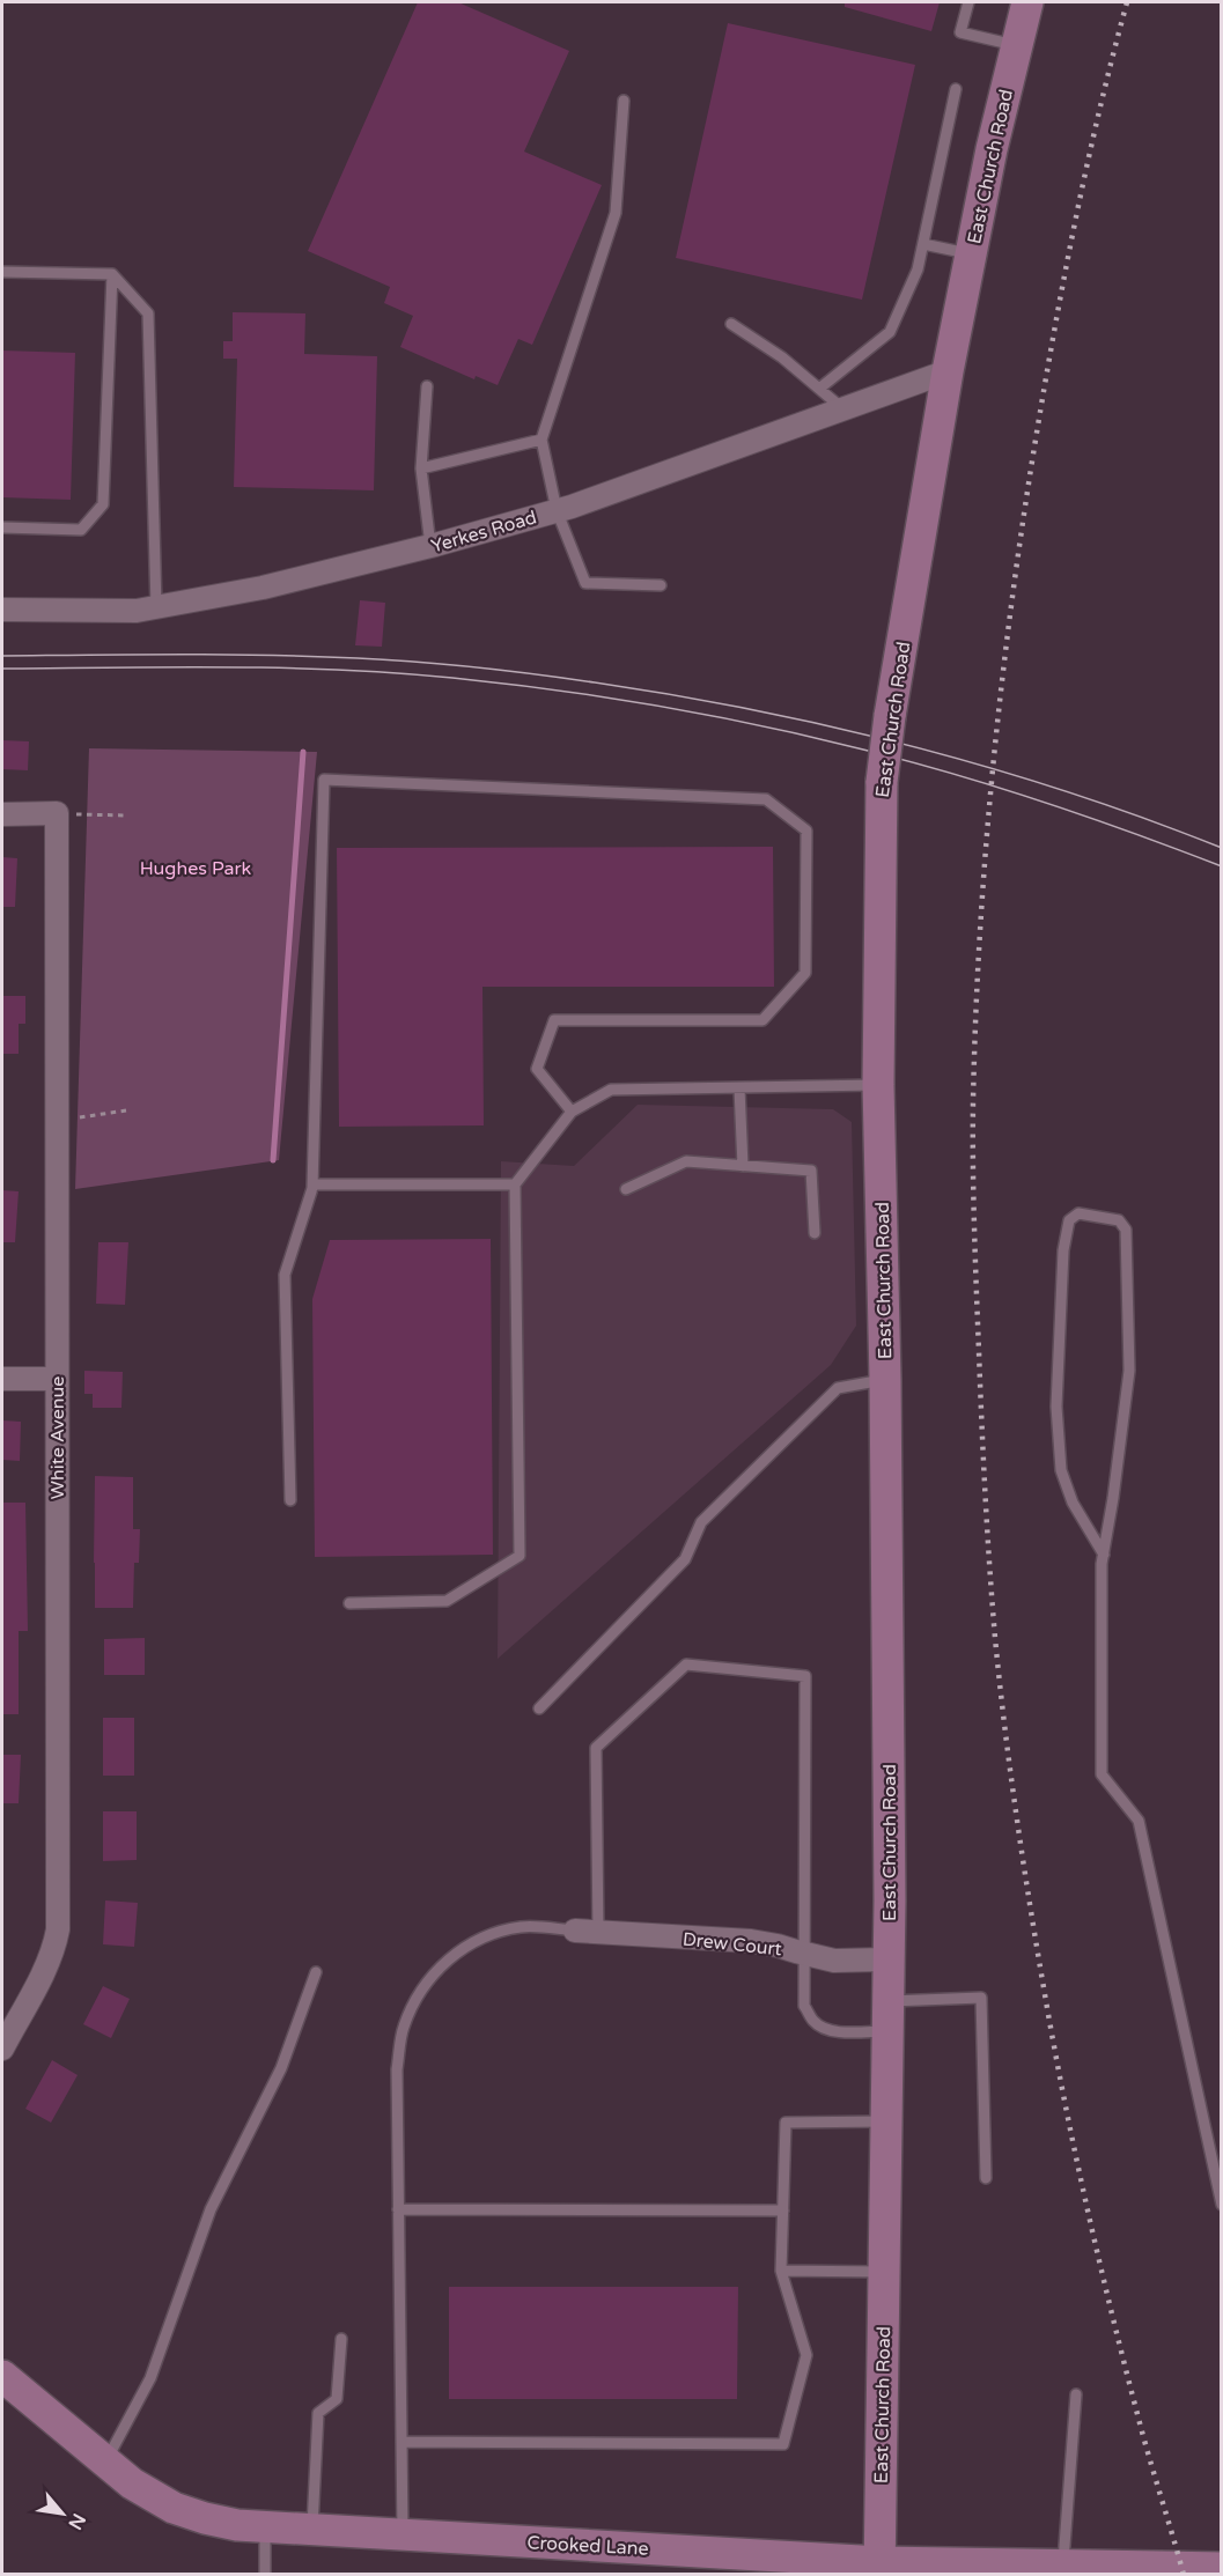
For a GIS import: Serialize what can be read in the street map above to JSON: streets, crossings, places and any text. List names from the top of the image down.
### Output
{
  "streets": {
    "street": [
      "East Church Road",
      "Yerkes Road",
      "White Avenue",
      "Drew Court",
      "Crooked Lane"
    ]
  },
  "crossings": [
    ["East Church Road", "Yerkes Road"],
    ["East Church Road", "Drew Court"],
    ["East Church Road", "Crooked Lane"]
  ],
  "parks": ["Hughes Park"],
  "north": "bottom right"
}
